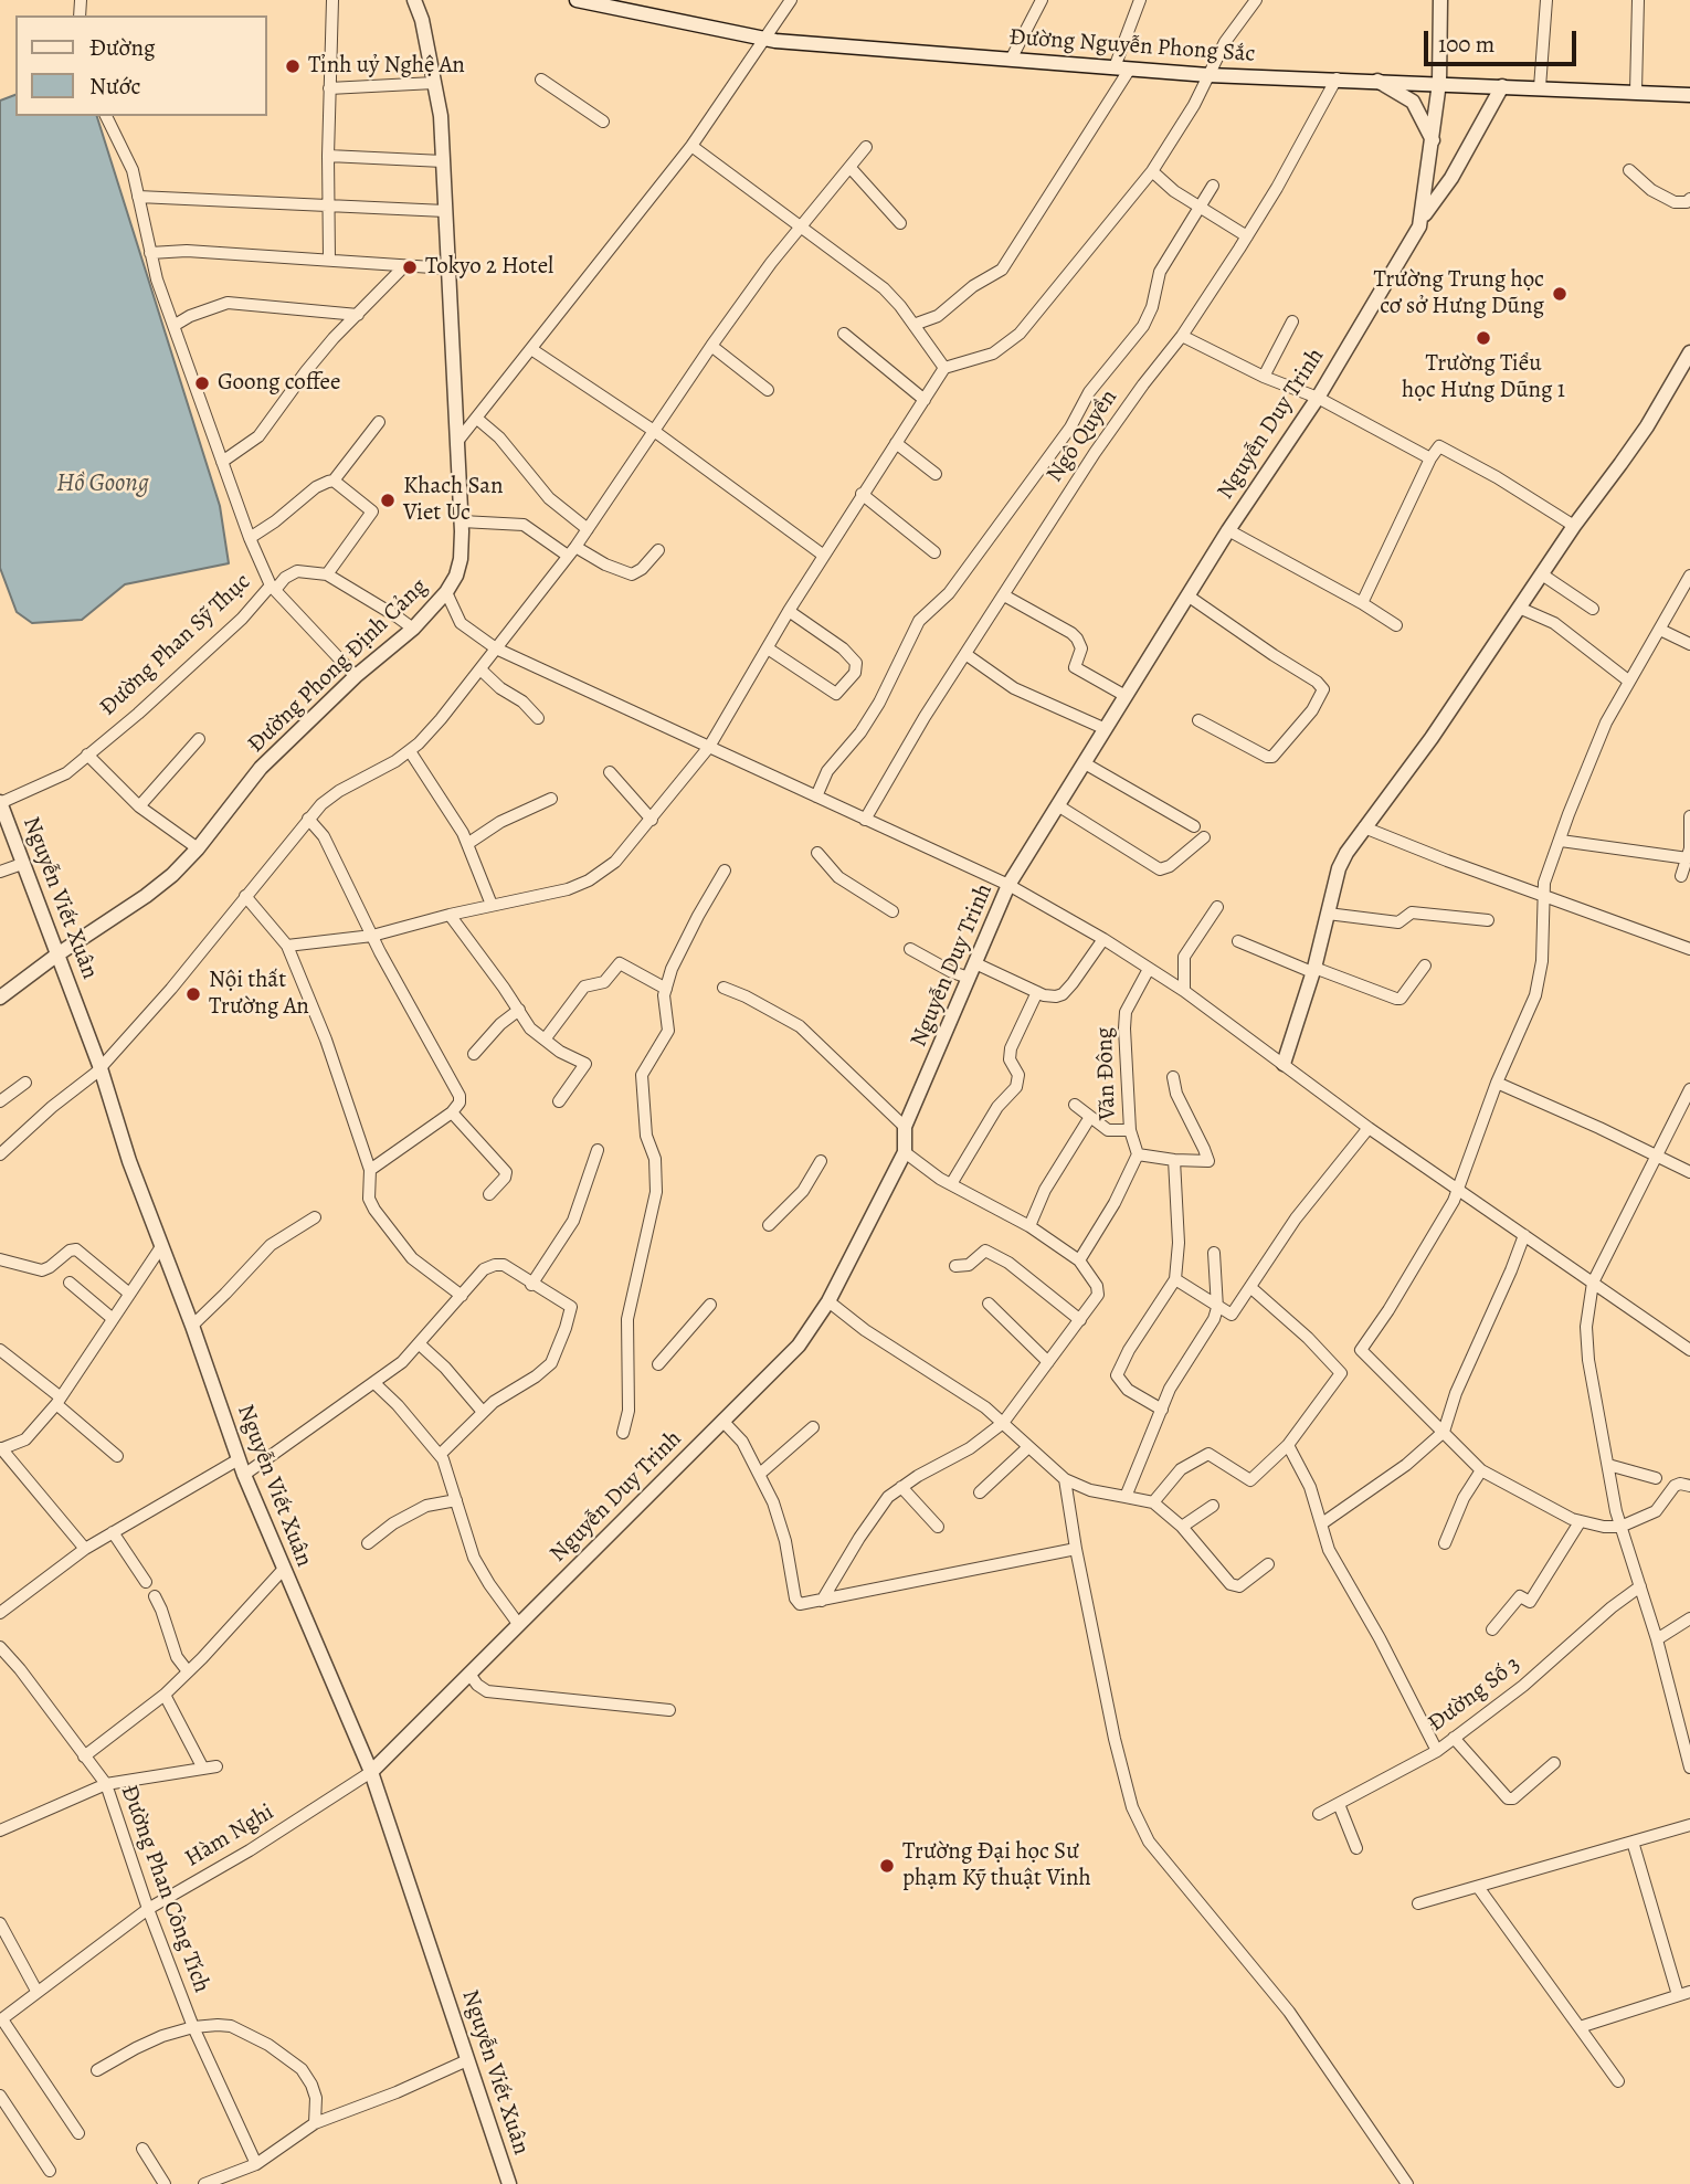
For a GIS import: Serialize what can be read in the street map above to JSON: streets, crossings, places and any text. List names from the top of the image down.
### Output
{
  "streets": {
    "street": [
      "Đường Nguyễn Phong Sắc",
      "Nguyễn Duy Trinh",
      "Ngô Quyền",
      "Đường Phan Sỹ Thục",
      "Đường Phong Định Cảng",
      "Nguyễn Viết Xuân",
      "Văn Đông",
      "Đường Số 3",
      "Hàm Nghi",
      "Đường Phan Công Tích"
    ]
  },
  "crossings": [
    ["Đường Nguyễn Phong Sắc", "Nguyễn Duy Trinh"],
    ["Đường Nguyễn Phong Sắc", "Ngô Quyền"],
    ["Nguyễn Duy Trinh", "Nguyễn Viết Xuân"],
    ["Nguyễn Duy Trinh", "Hàm Nghi"],
    ["Đường Phan Sỹ Thục", "Nguyễn Viết Xuân"],
    ["Đường Phong Định Cảng", "Nguyễn Viết Xuân"],
    ["Nguyễn Viết Xuân", "Hàm Nghi"],
    ["Hàm Nghi", "Đường Phan Công Tích"]
  ],
  "water": ["Hồ Goong"],
  "places": [
    "Tỉnh uỷ Nghệ An",
    "Tokyo 2 Hotel",
    "Trường Trung học cơ sở Hưng Dũng",
    "Trường Tiểu học Hưng Dũng 1",
    "Goong coffee",
    "Khach San Viet Uc",
    "Nội thất Trường An",
    "Trường Đại học Sư phạm Kỹ thuật Vinh"
  ],
  "legend": ["Đường", "Nước"],
  "scale_bar": "100 m"
}
